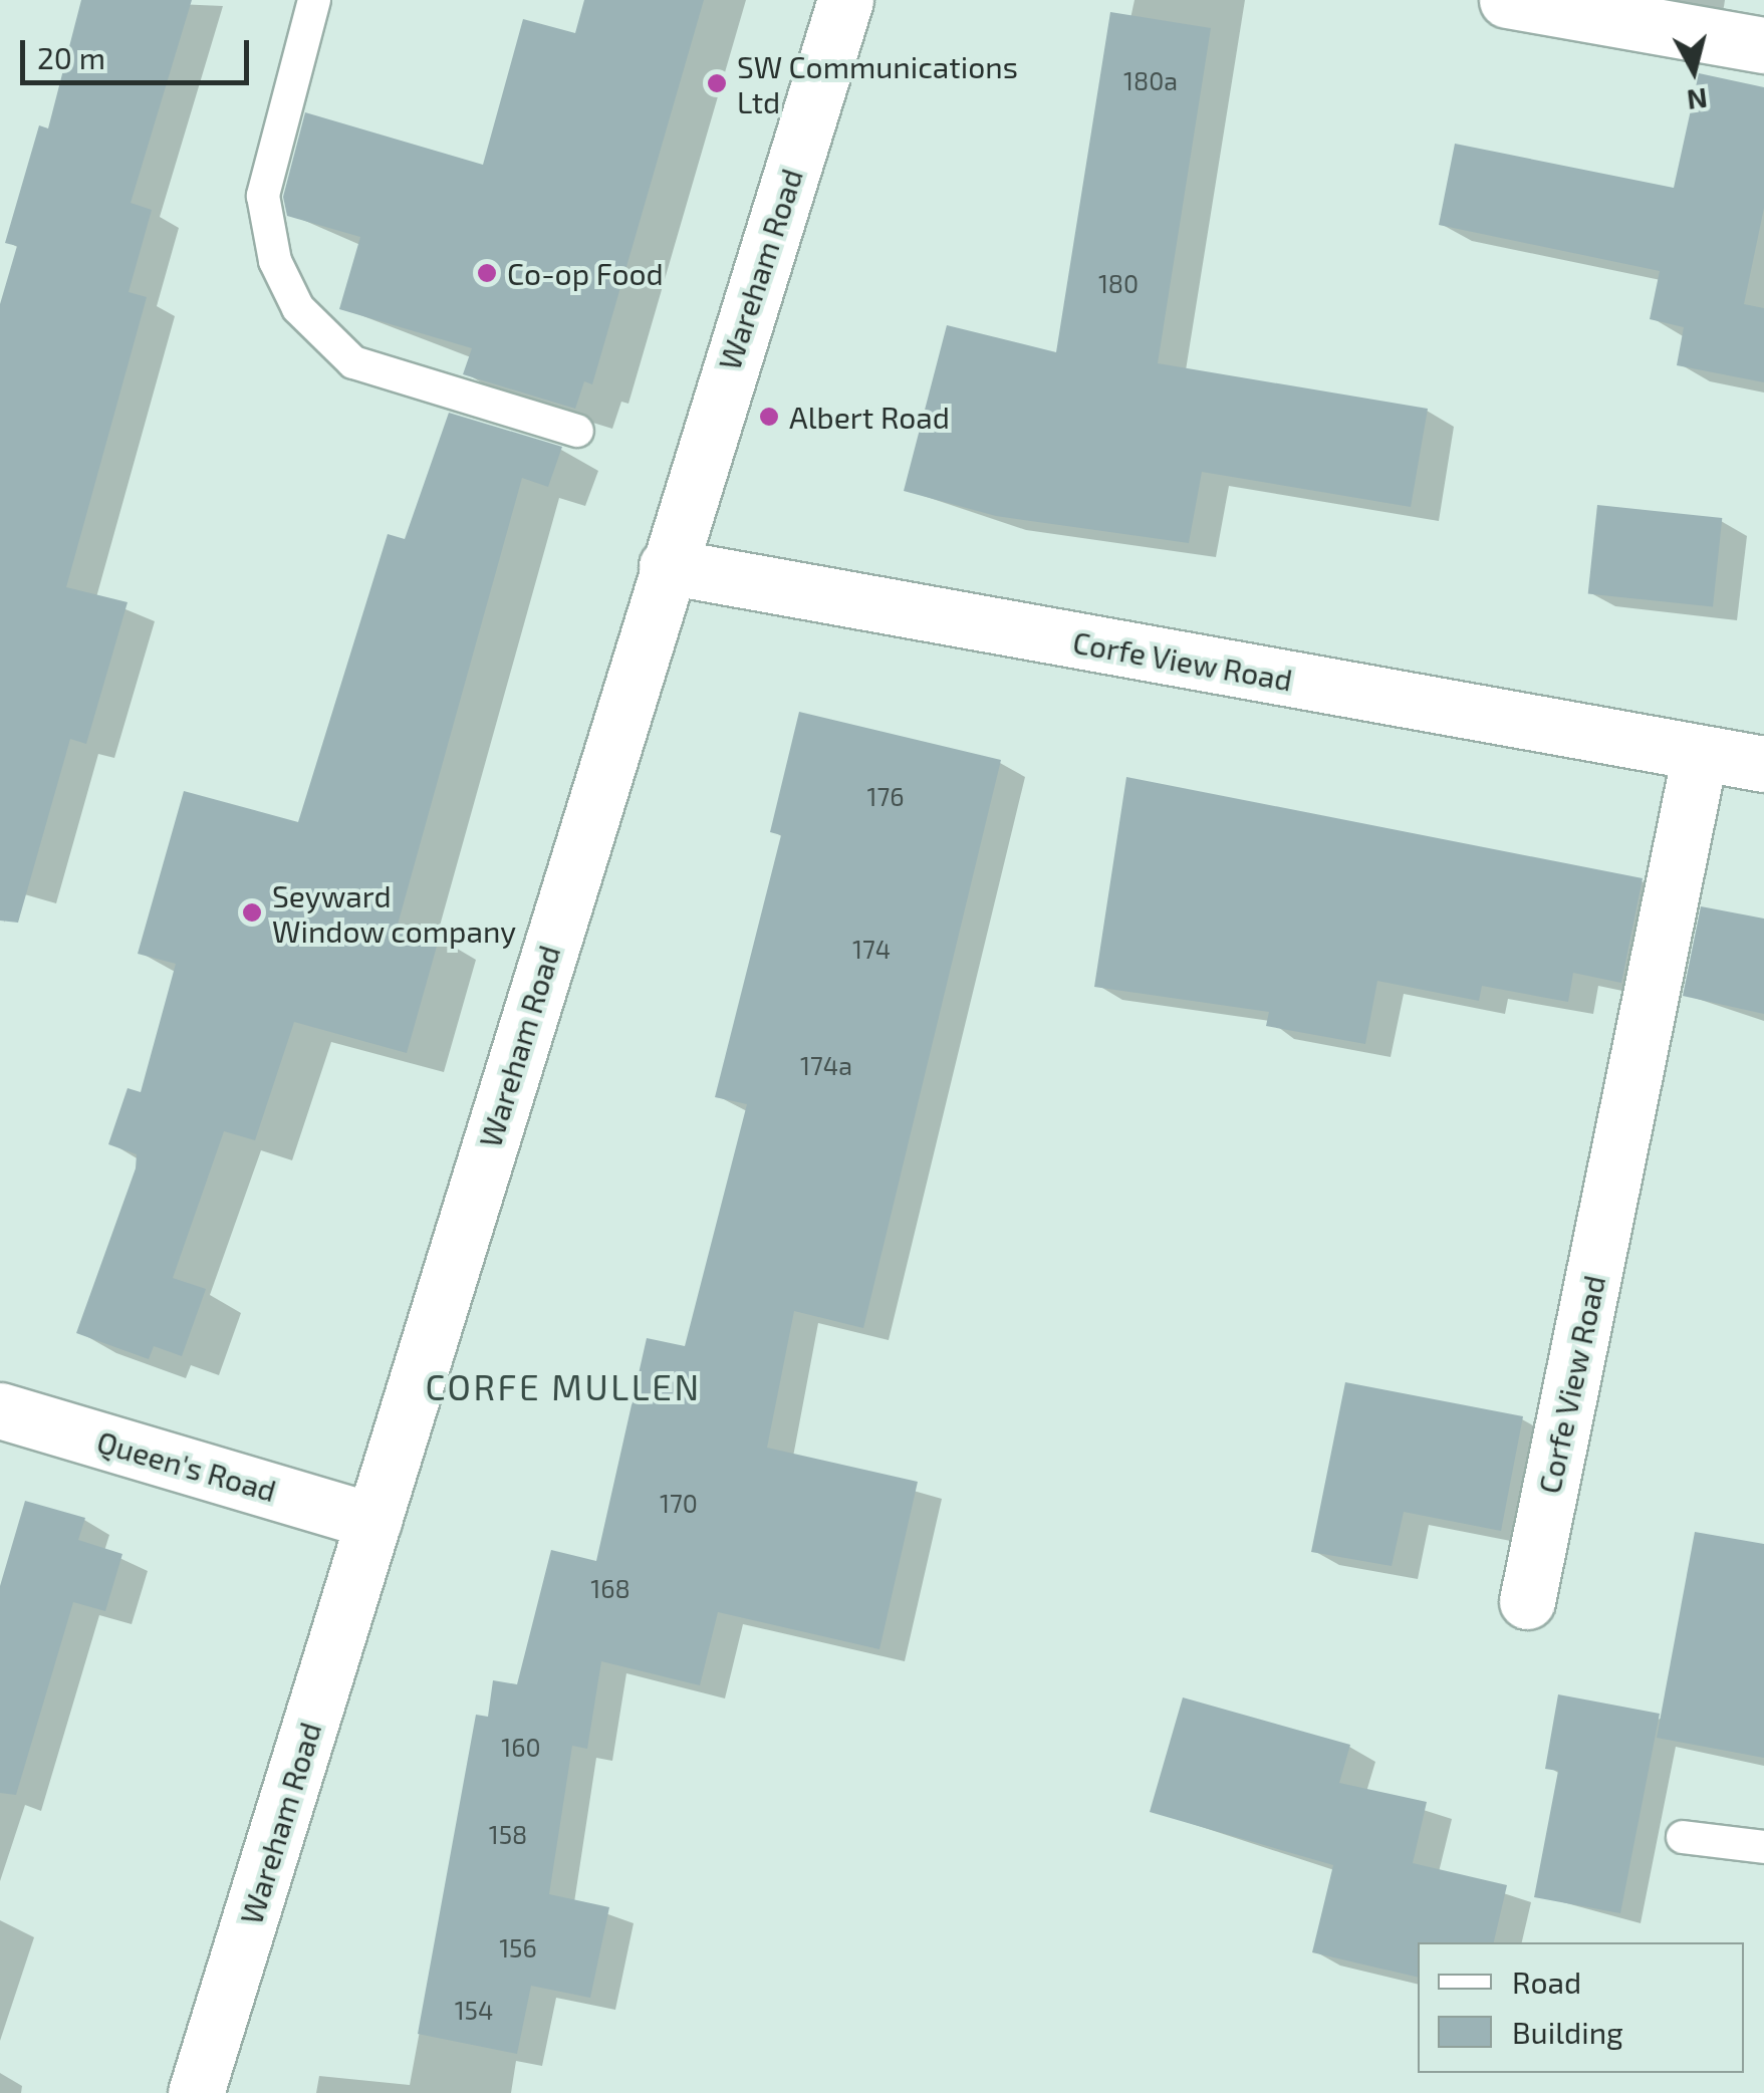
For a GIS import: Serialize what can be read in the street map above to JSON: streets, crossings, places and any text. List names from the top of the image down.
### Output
{
  "streets": {
    "street": ["Wareham Road", "Corfe View Road", "Queen's Road"]
  },
  "crossings": [
    ["Wareham Road", "Corfe View Road"],
    ["Wareham Road", "Queen's Road"]
  ],
  "districts": ["CORFE MULLEN"],
  "places": [
    "SW Communications Ltd",
    "Co-op Food",
    "Albert Road",
    "Seyward Window company"
  ],
  "house_numbers": [
    "180a",
    "180",
    "176",
    "174",
    "174a",
    "170",
    "168",
    "160",
    "158",
    "156",
    "154"
  ],
  "legend": ["Road", "Building"],
  "scale_bar": "20 m",
  "north": "bottom"
}
